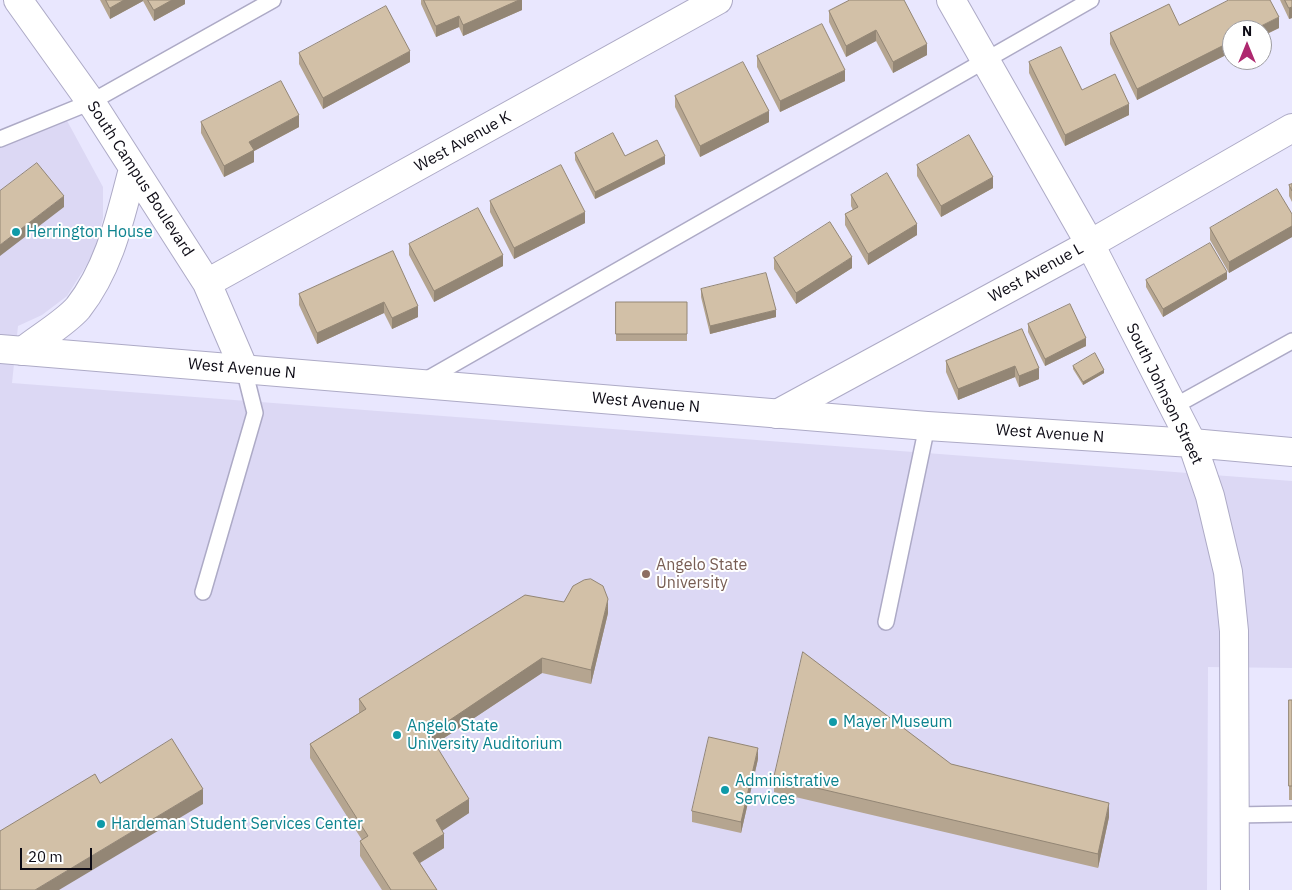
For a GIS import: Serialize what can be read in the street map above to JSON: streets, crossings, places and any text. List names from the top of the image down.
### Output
{
  "streets": {
    "street": [
      "West Avenue K",
      "South Campus Boulevard",
      "West Avenue L",
      "West Avenue N",
      "South Johnson Street"
    ]
  },
  "crossings": [
    ["West Avenue K", "South Campus Boulevard"],
    ["South Campus Boulevard", "West Avenue N"],
    ["West Avenue L", "West Avenue N"],
    ["West Avenue L", "South Johnson Street"],
    ["West Avenue N", "South Johnson Street"]
  ],
  "places": [
    "Herrington House",
    "Angelo State University",
    "Mayer Museum",
    "Angelo State University Auditorium",
    "Administrative Services",
    "Hardeman Student Services Center"
  ],
  "scale_bar": "20 m",
  "north": "top"
}
